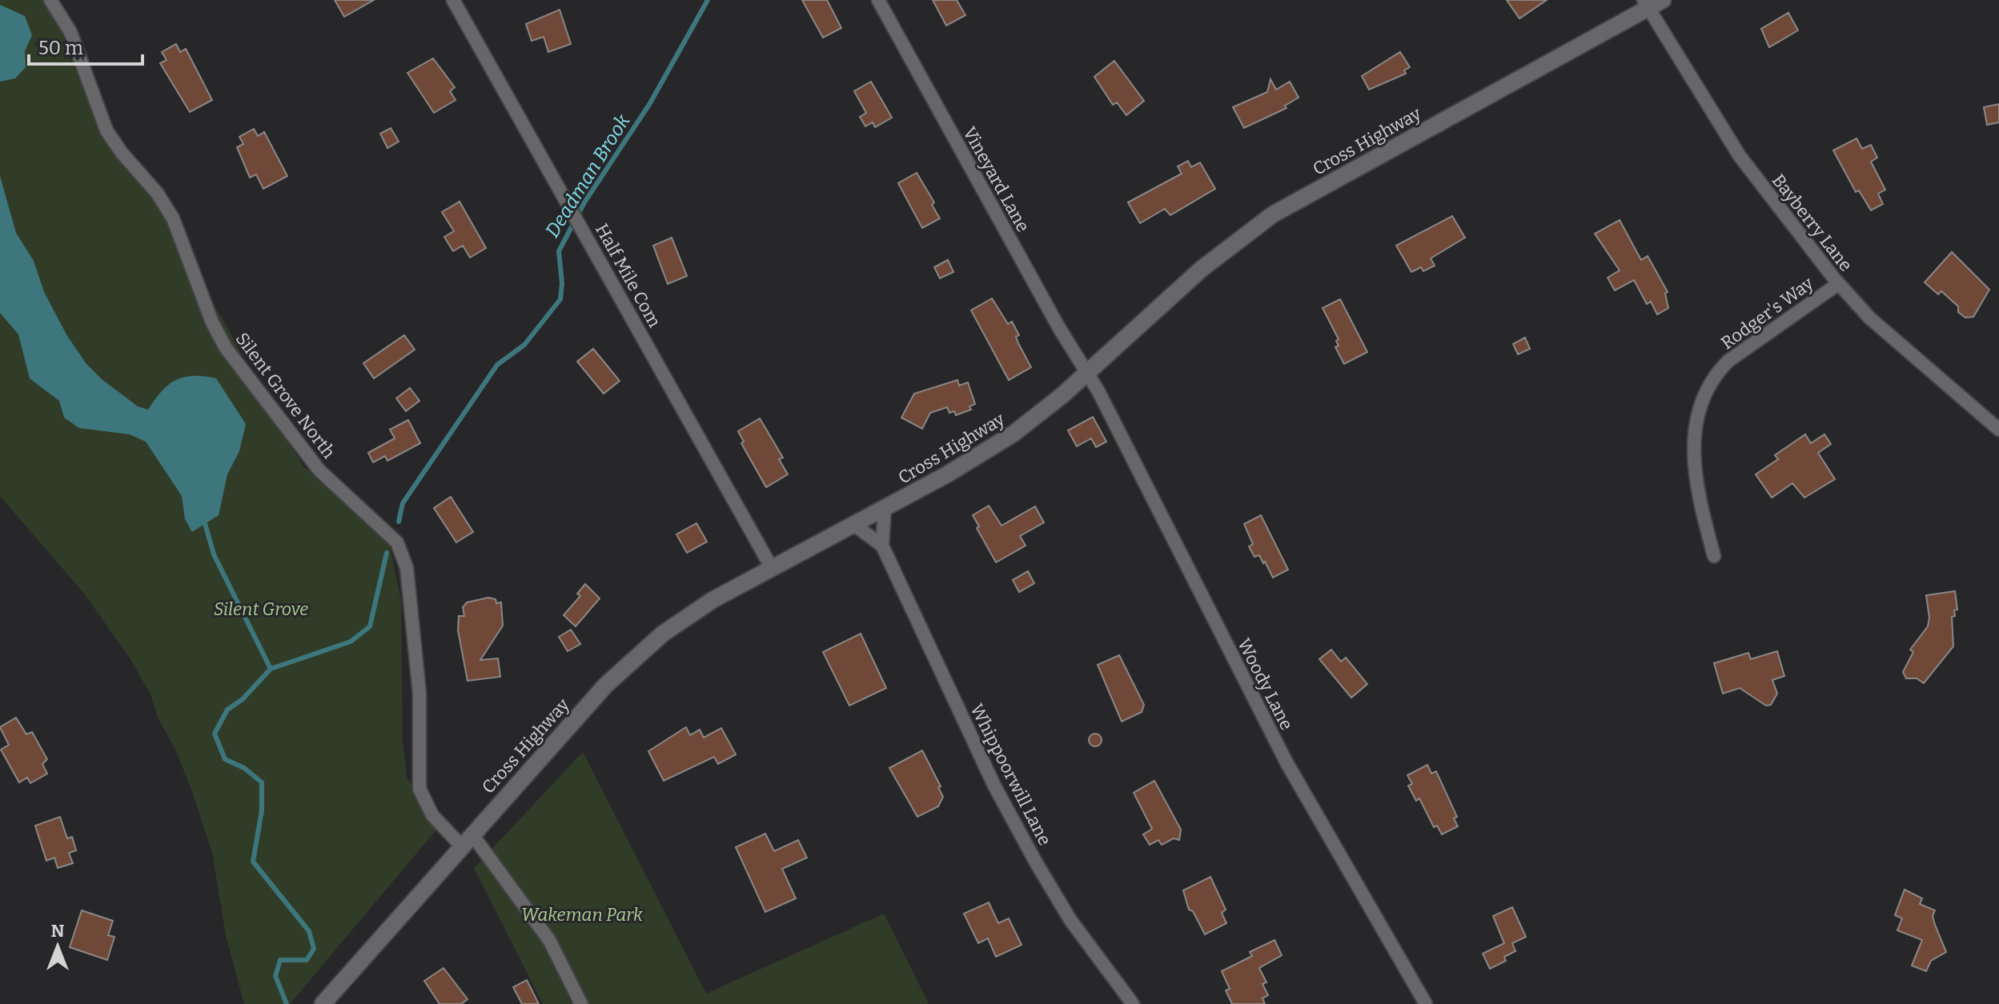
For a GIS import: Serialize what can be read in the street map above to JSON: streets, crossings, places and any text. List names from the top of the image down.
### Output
{
  "streets": {
    "street": [
      "Cross Highway",
      "Vineyard Lane",
      "Bayberry Lane",
      "Half Mile Com",
      "Rodger's Way",
      "Silent Grove North",
      "Woody Lane",
      "Whippoorwill Lane"
    ]
  },
  "crossings": [
    ["Cross Highway", "Vineyard Lane"],
    ["Cross Highway", "Bayberry Lane"],
    ["Cross Highway", "Half Mile Com"],
    ["Cross Highway", "Silent Grove North"],
    ["Cross Highway", "Woody Lane"],
    ["Cross Highway", "Whippoorwill Lane"],
    ["Vineyard Lane", "Woody Lane"],
    ["Bayberry Lane", "Rodger's Way"]
  ],
  "water": ["Deadman Brook"],
  "parks": ["Silent Grove", "Wakeman Park"],
  "scale_bar": "50 m",
  "north": "top"
}
